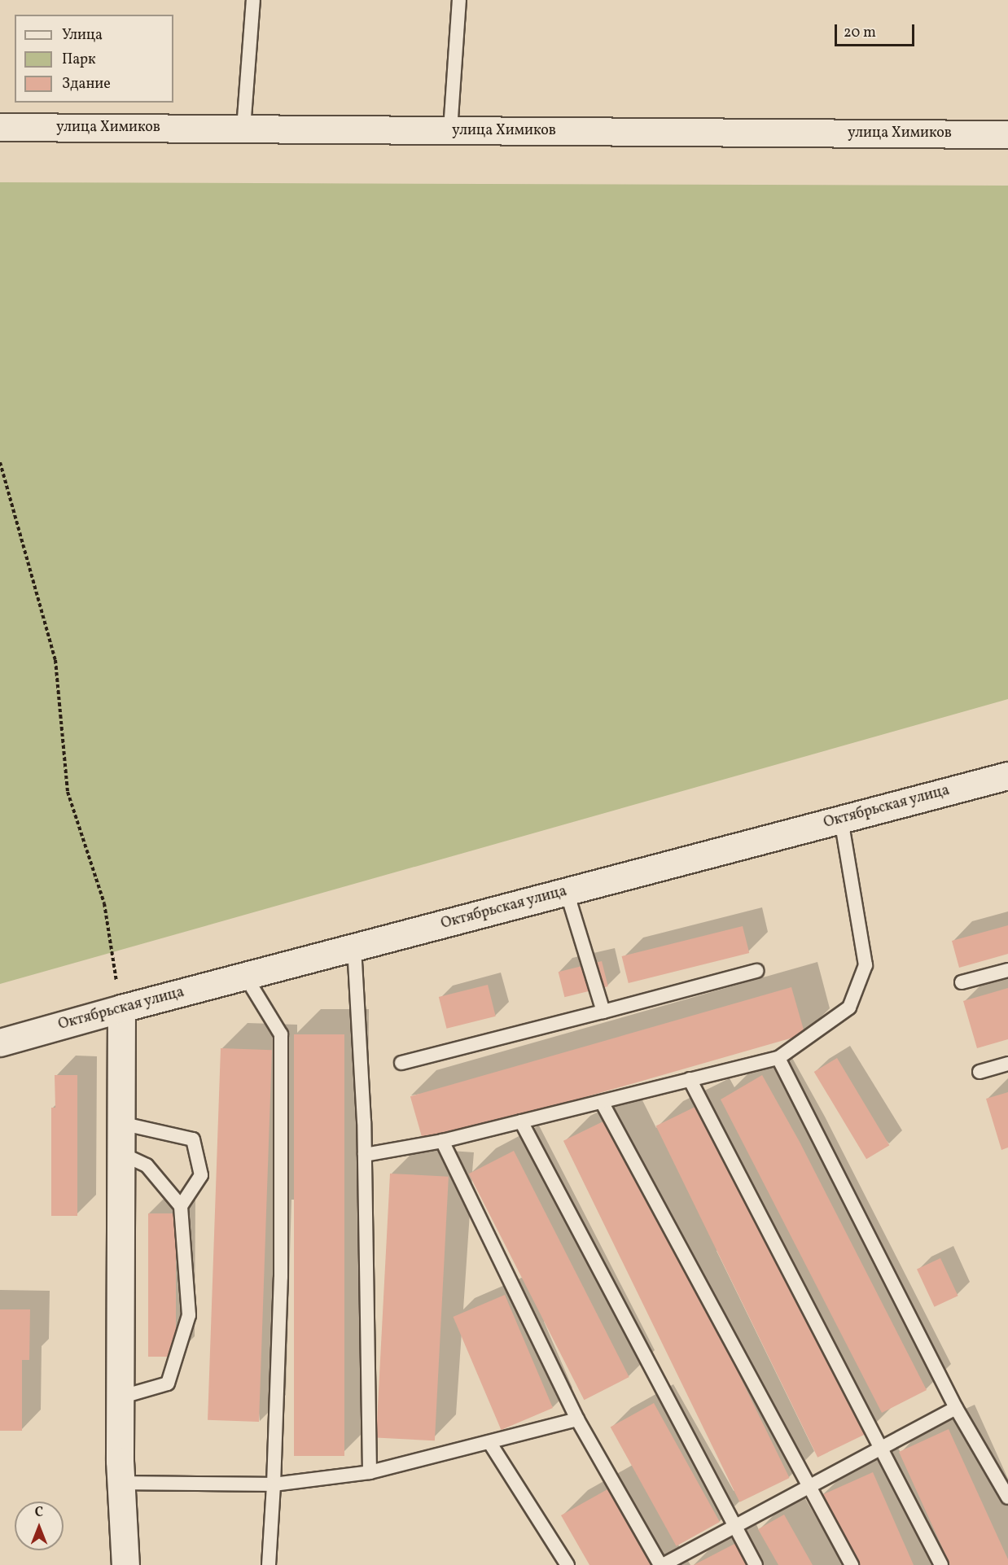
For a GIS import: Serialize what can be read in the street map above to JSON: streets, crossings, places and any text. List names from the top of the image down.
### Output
{
  "streets": {
    "street": ["улица Химиков", "Октябрьская улица"]
  },
  "legend": ["Улица", "Парк", "Здание"],
  "scale_bar": "20 m",
  "north": "top"
}
